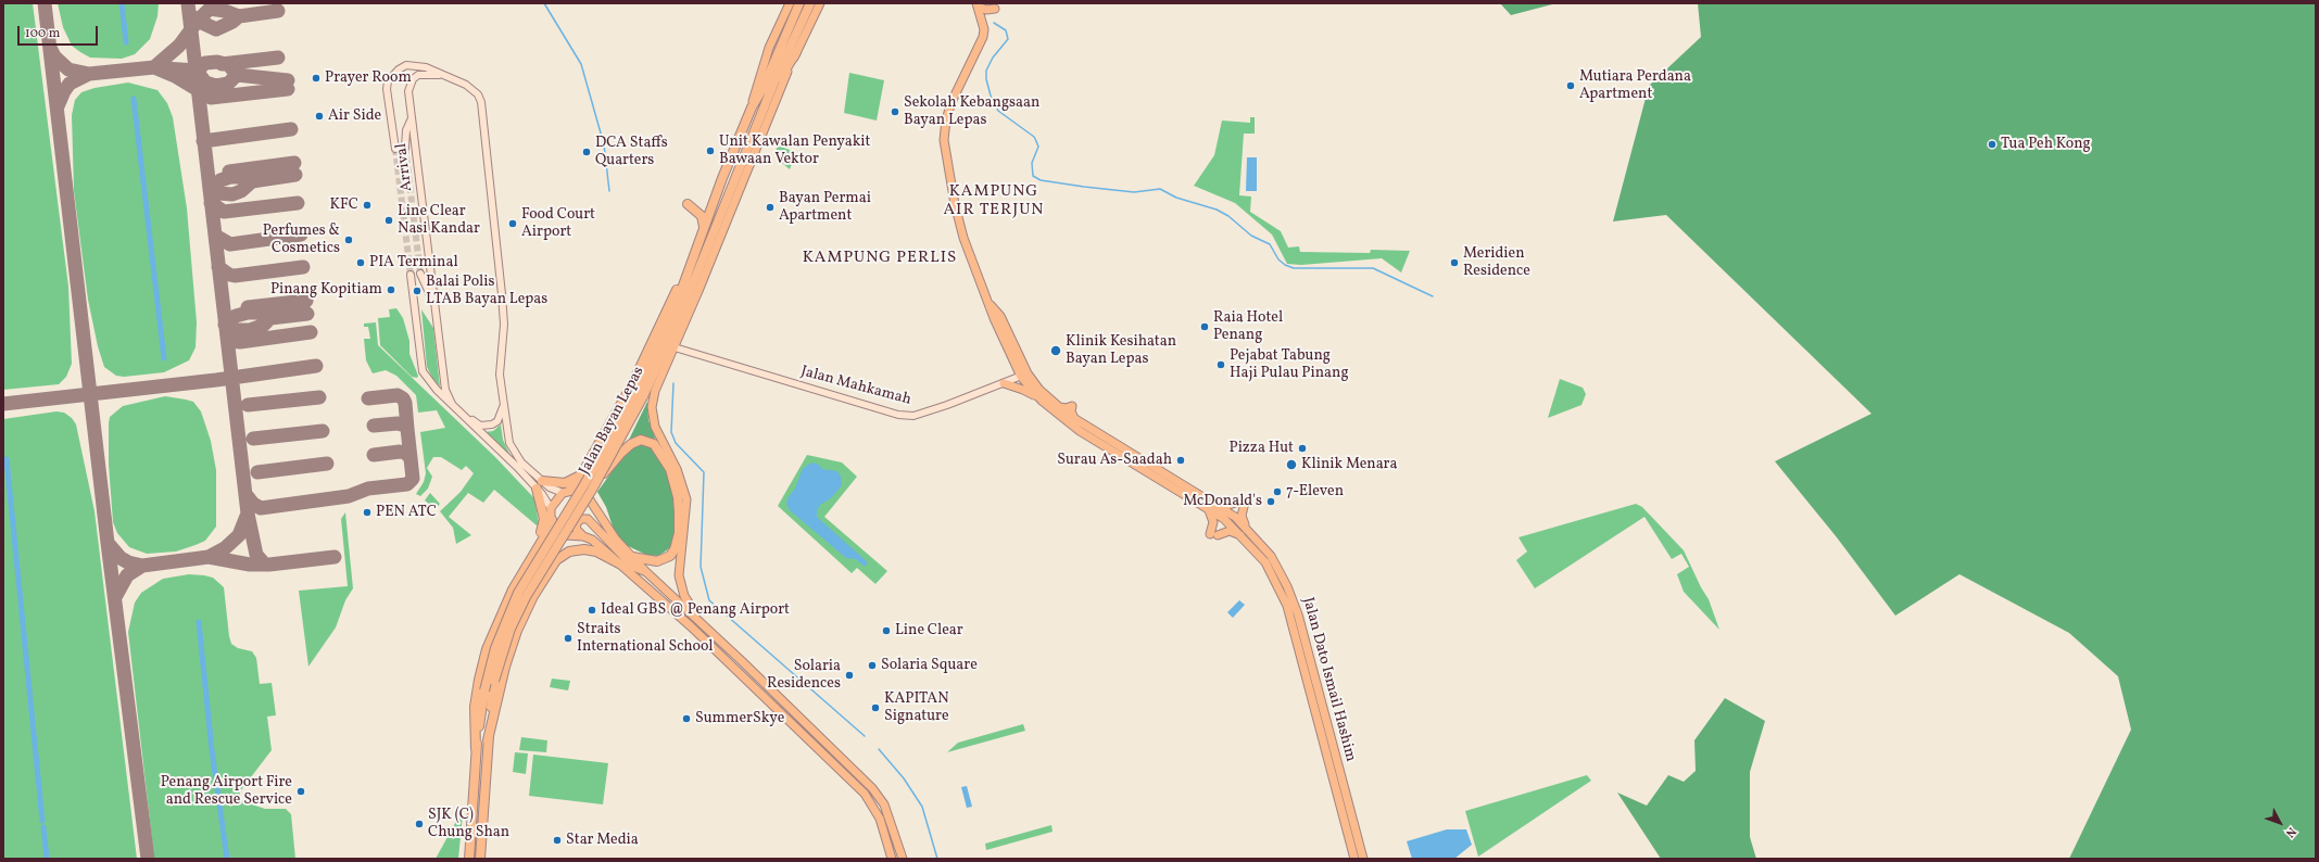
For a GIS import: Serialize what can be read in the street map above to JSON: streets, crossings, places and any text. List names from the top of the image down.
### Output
{
  "streets": {
    "highway": ["Jalan Bayan Lepas"],
    "main road": ["Jalan Dato Ismail Hashim"],
    "street": ["Arrival", "Jalan Mahkamah"]
  },
  "crossings": [
    ["Jalan Mahkamah", "Jalan Dato Ismail Hashim"]
  ],
  "districts": ["KAMPUNG AIR TERJUN", "KAMPUNG PERLIS"],
  "places": [
    "Prayer Room",
    "Mutiara Perdana Apartment",
    "Sekolah Kebangsaan Bayan Lepas",
    "Air Side",
    "Tua Peh Kong",
    "Unit Kawalan Penyakit Bawaan Vektor",
    "DCA Staffs Quarters",
    "KFC",
    "Bayan Permai Apartment",
    "Line Clear Nasi Kandar",
    "Food Court Airport",
    "Perfumes & Cosmetics",
    "PIA Terminal",
    "Meridien Residence",
    "Pinang Kopitiam",
    "Balai Polis LTAB Bayan Lepas",
    "Raia Hotel Penang",
    "Klinik Kesihatan Bayan Lepas",
    "Pejabat Tabung Haji Pulau Pinang",
    "Pizza Hut",
    "Surau As-Saadah",
    "Klinik Menara",
    "7-Eleven",
    "McDonald's",
    "PEN ATC",
    "Ideal GBS @ Penang Airport",
    "Line Clear",
    "Straits International School",
    "Solaria Square",
    "Solaria Residences",
    "KAPITAN Signature",
    "SummerSkye",
    "Penang Airport Fire and Rescue Service",
    "SJK (C) Chung Shan",
    "Star Media"
  ],
  "scale_bar": "100 m",
  "north": "bottom right"
}
